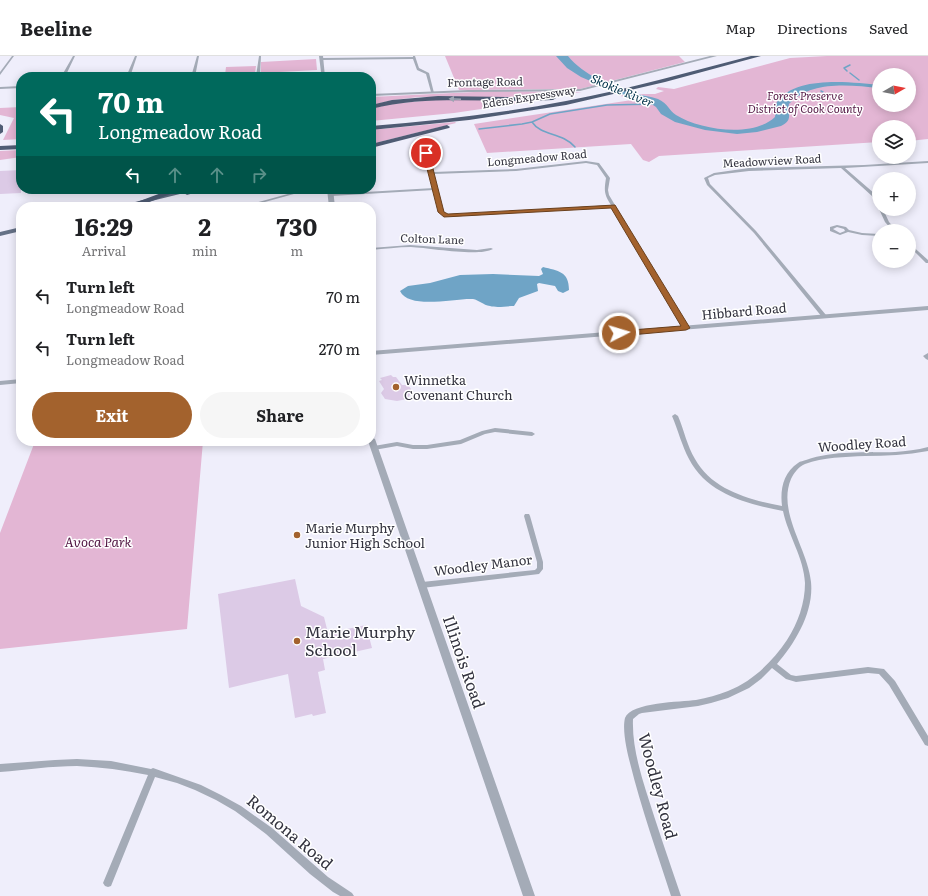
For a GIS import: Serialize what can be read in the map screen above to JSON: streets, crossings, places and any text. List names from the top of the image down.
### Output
{
  "streets": {
    "highway": ["Edens Expressway"],
    "street": [
      "Frontage Road",
      "Longmeadow Road",
      "Meadowview Road",
      "Colton Lane",
      "Hibbard Road",
      "Woodley Road",
      "Woodley Manor",
      "Illinois Road",
      "Romona Road"
    ]
  },
  "crossings": [
    ["Frontage Road", "Edens Expressway"],
    ["Longmeadow Road", "Hibbard Road"],
    ["Meadowview Road", "Hibbard Road"],
    ["Woodley Manor", "Illinois Road"]
  ],
  "water": ["Skokie River"],
  "parks": ["Forest Preserve District of Cook County", "Avoca Park"],
  "places": ["Winnetka Covenant Church", "Marie Murphy Junior High School", "Marie Murphy School"],
  "north": "right",
  "page": {
    "header": "Beeline",
    "nav": ["Map", "Directions", "Saved"],
    "map_buttons": ["+", "−"],
    "turn": ["70 m", "Longmeadow Road"],
    "eta": [
      "16:29",
      "Arrival",
      "2",
      "min",
      "730",
      "m"
    ],
    "list": [
      {
        "name": "Turn left",
        "note": "Longmeadow Road",
        "value": "70 m"
      },
      {
        "name": "Turn left",
        "note": "Longmeadow Road",
        "value": "270 m"
      }
    ],
    "buttons": ["Exit", "Share"]
  }
}
